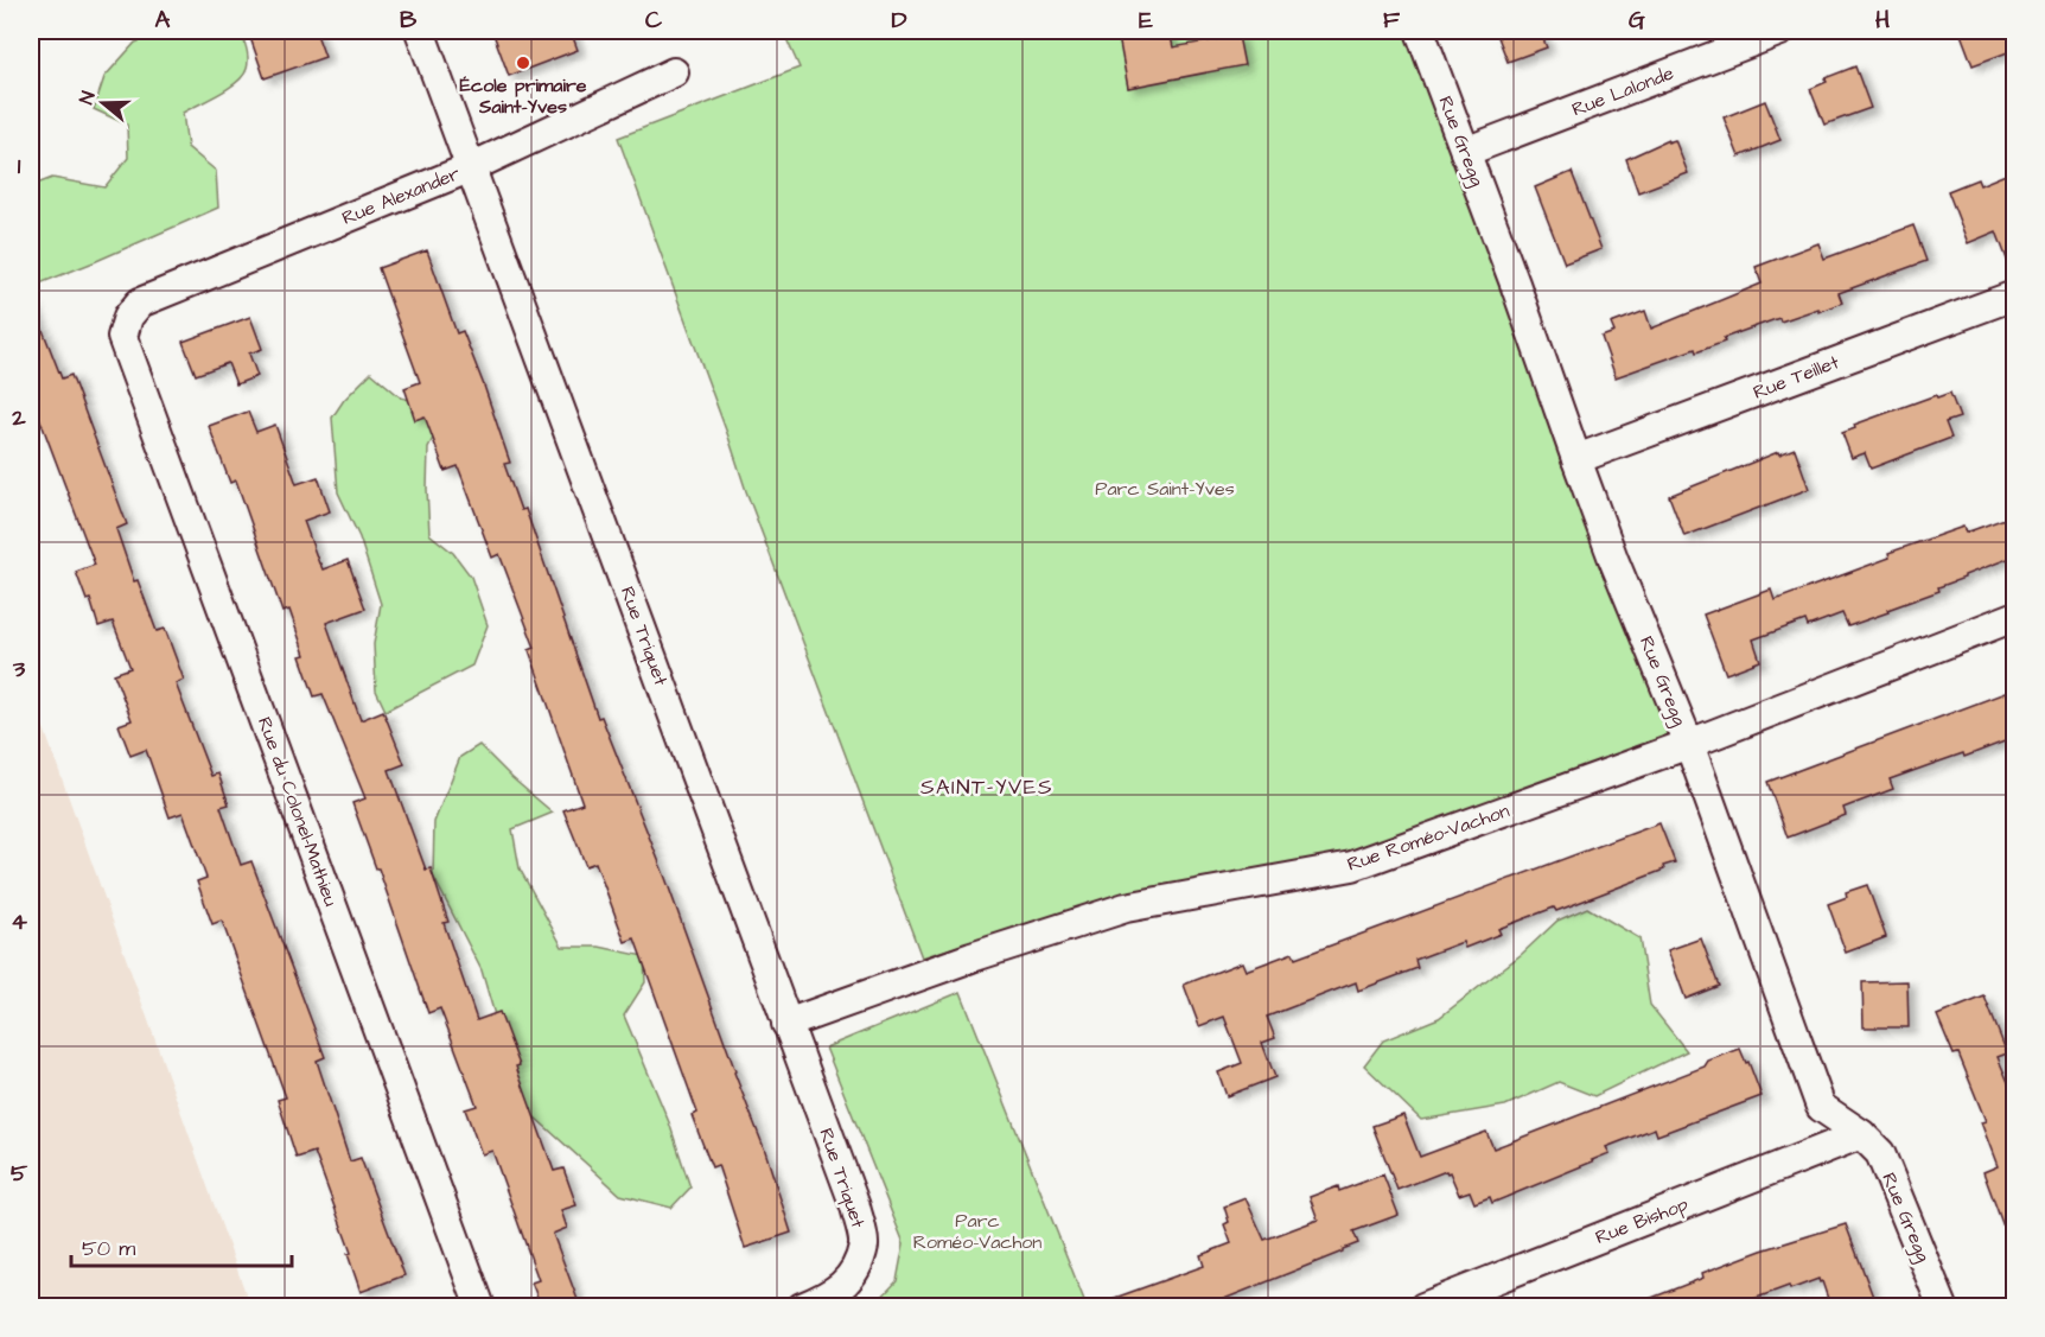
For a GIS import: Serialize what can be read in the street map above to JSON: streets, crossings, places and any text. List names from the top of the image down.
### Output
{
  "streets": {
    "street": [
      "Rue Lalonde",
      "Rue Gregg",
      "Rue Alexander",
      "Rue Teillet",
      "Rue Triquet",
      "Rue du Colonel-Mathieu",
      "Rue Roméo-Vachon",
      "Rue Bishop"
    ]
  },
  "crossings": [
    ["Rue Lalonde", "Rue Gregg"],
    ["Rue Gregg", "Rue Teillet"],
    ["Rue Gregg", "Rue Roméo-Vachon"],
    ["Rue Gregg", "Rue Bishop"],
    ["Rue Alexander", "Rue Triquet"],
    ["Rue Alexander", "Rue du Colonel-Mathieu"],
    ["Rue Triquet", "Rue Roméo-Vachon"]
  ],
  "districts": ["SAINT-YVES"],
  "parks": ["Parc Saint-Yves", "Parc Roméo-Vachon"],
  "places": ["École primaire Saint-Yves"],
  "scale_bar": "50 m",
  "north": "left",
  "grid": {
    "columns": [
      "A",
      "B",
      "C",
      "D",
      "E",
      "F",
      "G",
      "H"
    ],
    "rows": [
      "1",
      "2",
      "3",
      "4",
      "5"
    ]
  }
}
